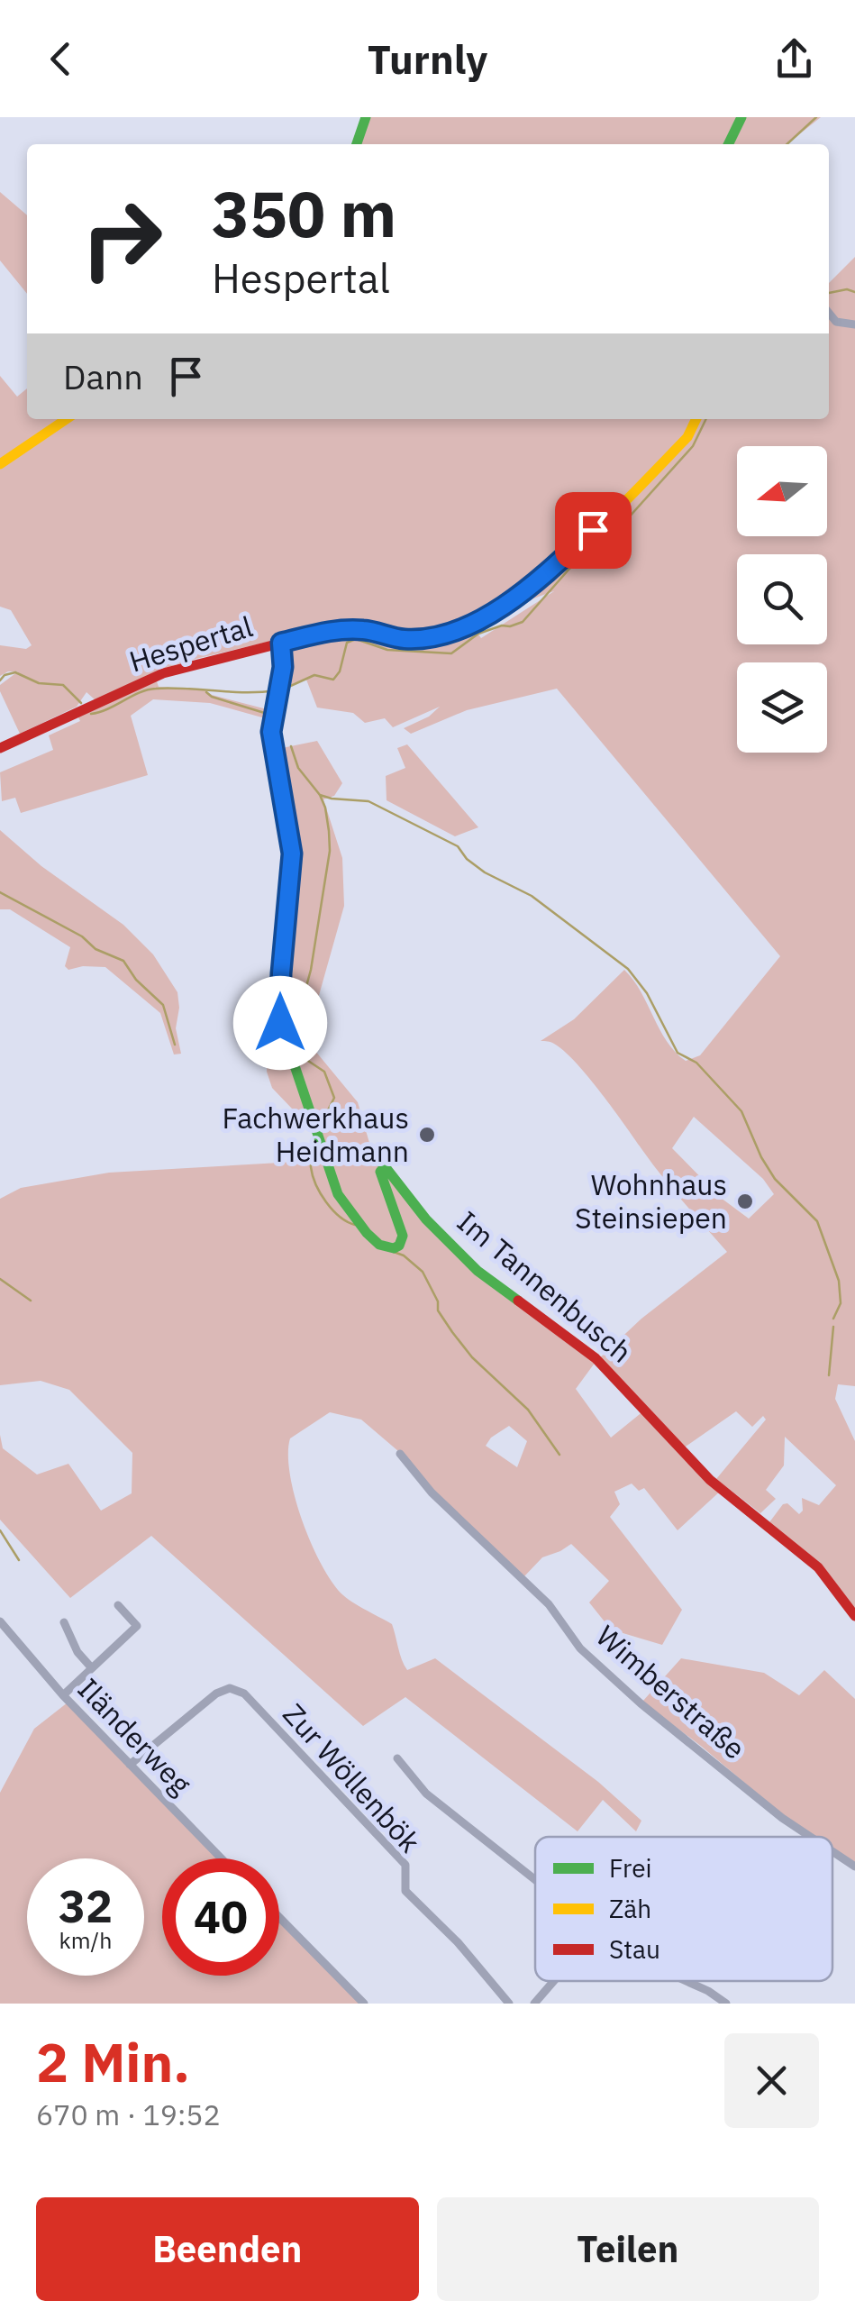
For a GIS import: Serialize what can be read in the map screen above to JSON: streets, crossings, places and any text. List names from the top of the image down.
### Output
{
  "streets": {
    "street": [
      "Hespertal",
      "Im Tannenbusch",
      "Wimberstraße",
      "Iländerweg",
      "Zur Wöllenbök"
    ]
  },
  "crossings": [
    ["Hespertal", "Im Tannenbusch"],
    ["Iländerweg", "Zur Wöllenbök"]
  ],
  "places": ["Fachwerkhaus Heidmann", "Wohnhaus Steinsiepen"],
  "legend": ["Frei", "Zäh", "Stau"],
  "north": "left",
  "page": {
    "header": "Turnly",
    "turn": ["350 m", "Hespertal"],
    "then": "Dann",
    "speed": "32 km/h",
    "limit": "40",
    "heading": ["2 Min.", "670 m · 19:52"],
    "buttons": ["Beenden", "Teilen"]
  }
}
